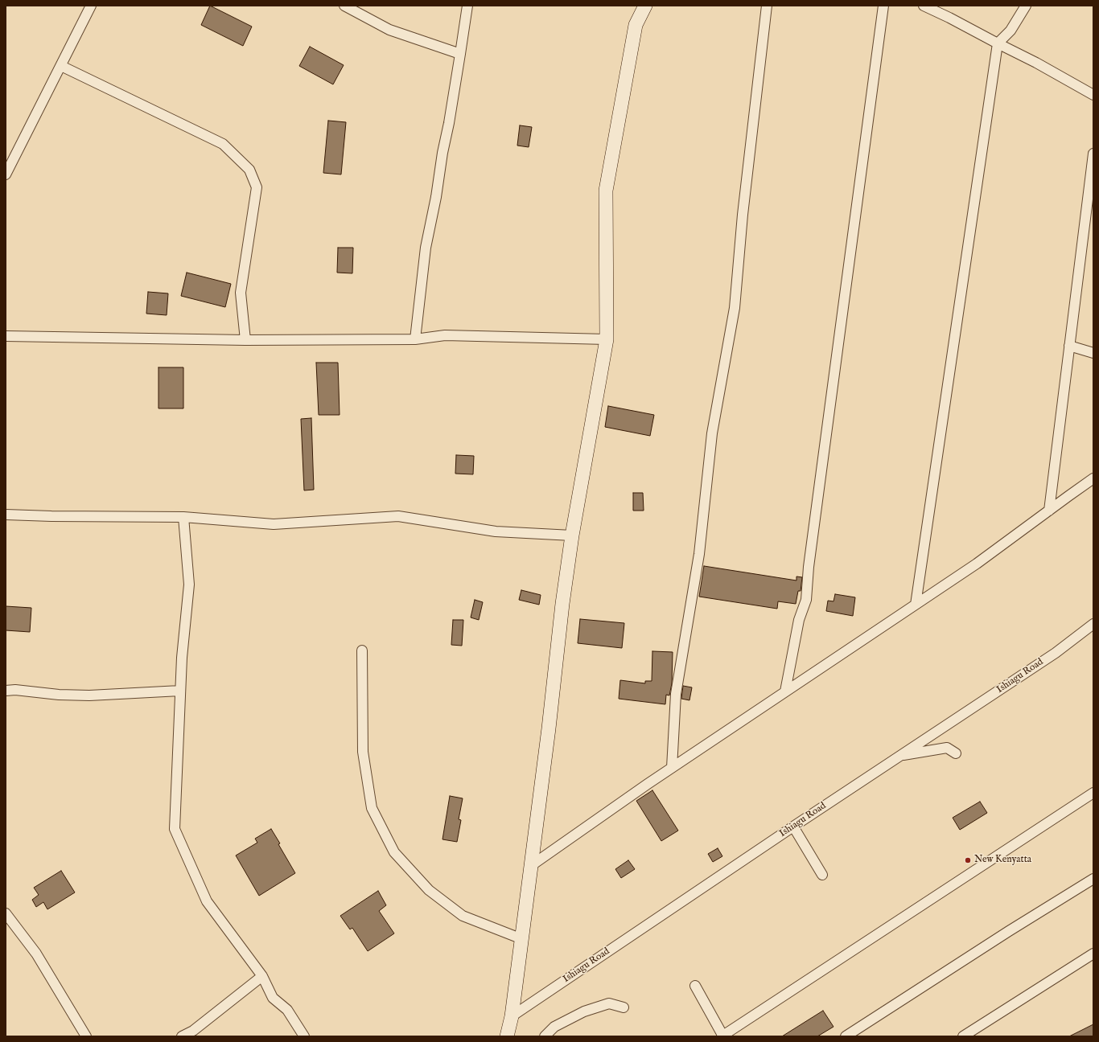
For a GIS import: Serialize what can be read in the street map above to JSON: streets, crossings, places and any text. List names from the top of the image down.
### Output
{
  "streets": {
    "street": ["Ishiagu Road"]
  },
  "places": ["New Kenyatta"]
}
